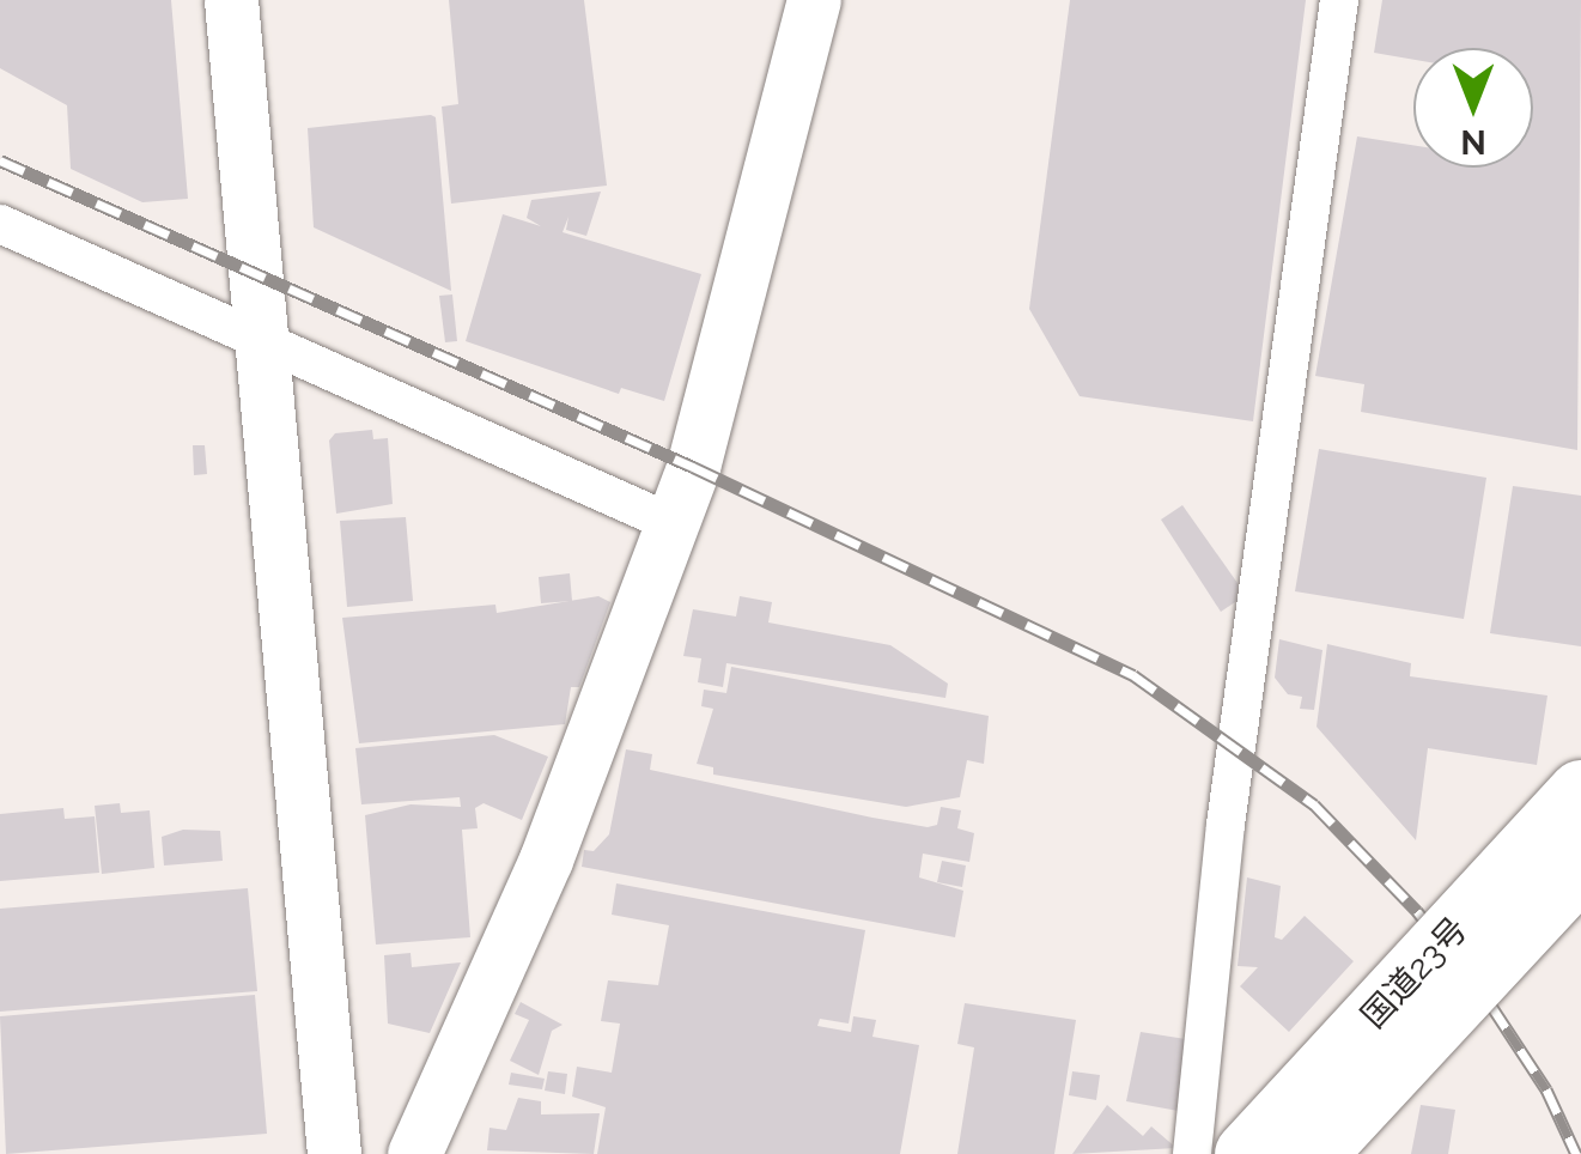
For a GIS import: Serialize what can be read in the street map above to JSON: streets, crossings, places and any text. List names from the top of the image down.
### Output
{
  "streets": {
    "highway": ["国道23号"]
  },
  "north": "bottom"
}
